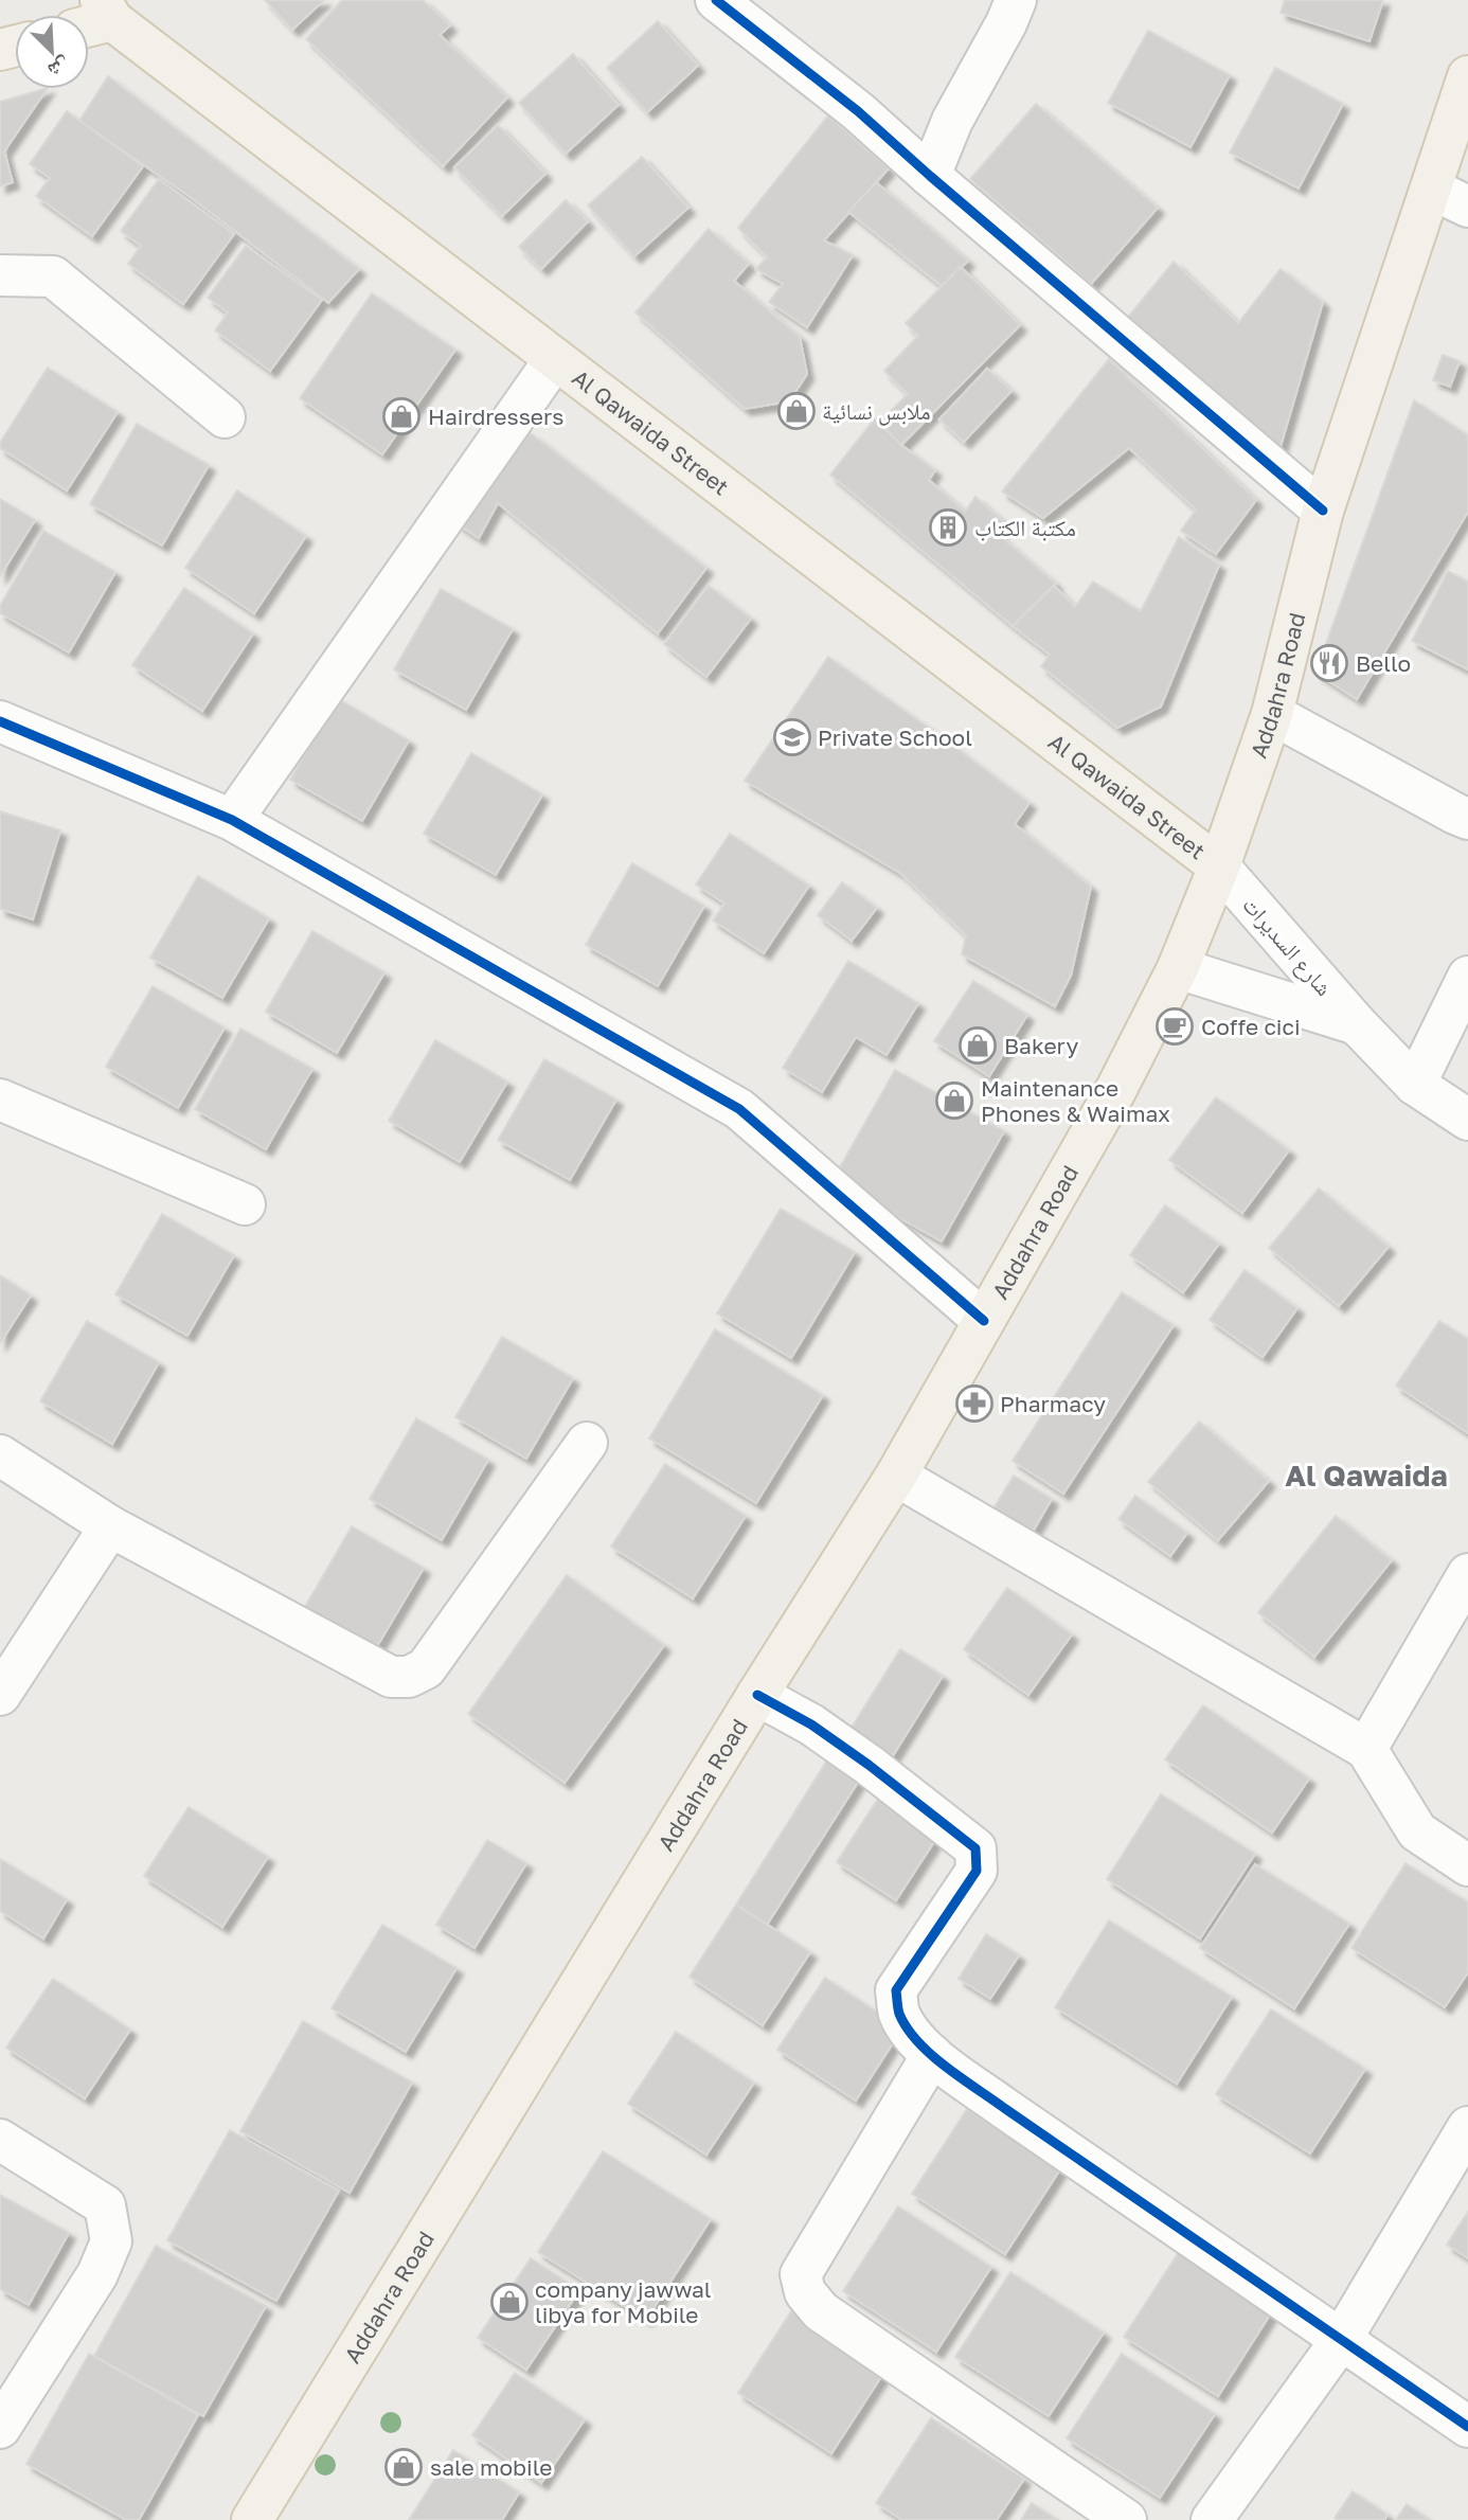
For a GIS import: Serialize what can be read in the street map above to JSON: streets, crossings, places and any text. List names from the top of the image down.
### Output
{
  "streets": {
    "main road": ["Al Qawaida Street", "Addahra Road"],
    "street": ["شارع السديرات"]
  },
  "crossings": [
    ["Al Qawaida Street", "Addahra Road"],
    ["Al Qawaida Street", "شارع السديرات"],
    ["Addahra Road", "شارع السديرات"]
  ],
  "districts": ["Al Qawaida"],
  "places": {
    "shop": [
      "ملابس نسائية",
      "Hairdressers",
      "Bakery",
      "Maintenance Phones & Waimax",
      "company jawwal libya for Mobile",
      "sale mobile"
    ],
    "building": ["مكتبة الكتاب"],
    "restaurant": ["Bello"],
    "school or university": ["Private School"],
    "cafe": ["Coffe cici"],
    "pharmacy": ["Pharmacy"]
  },
  "north": "bottom right"
}
